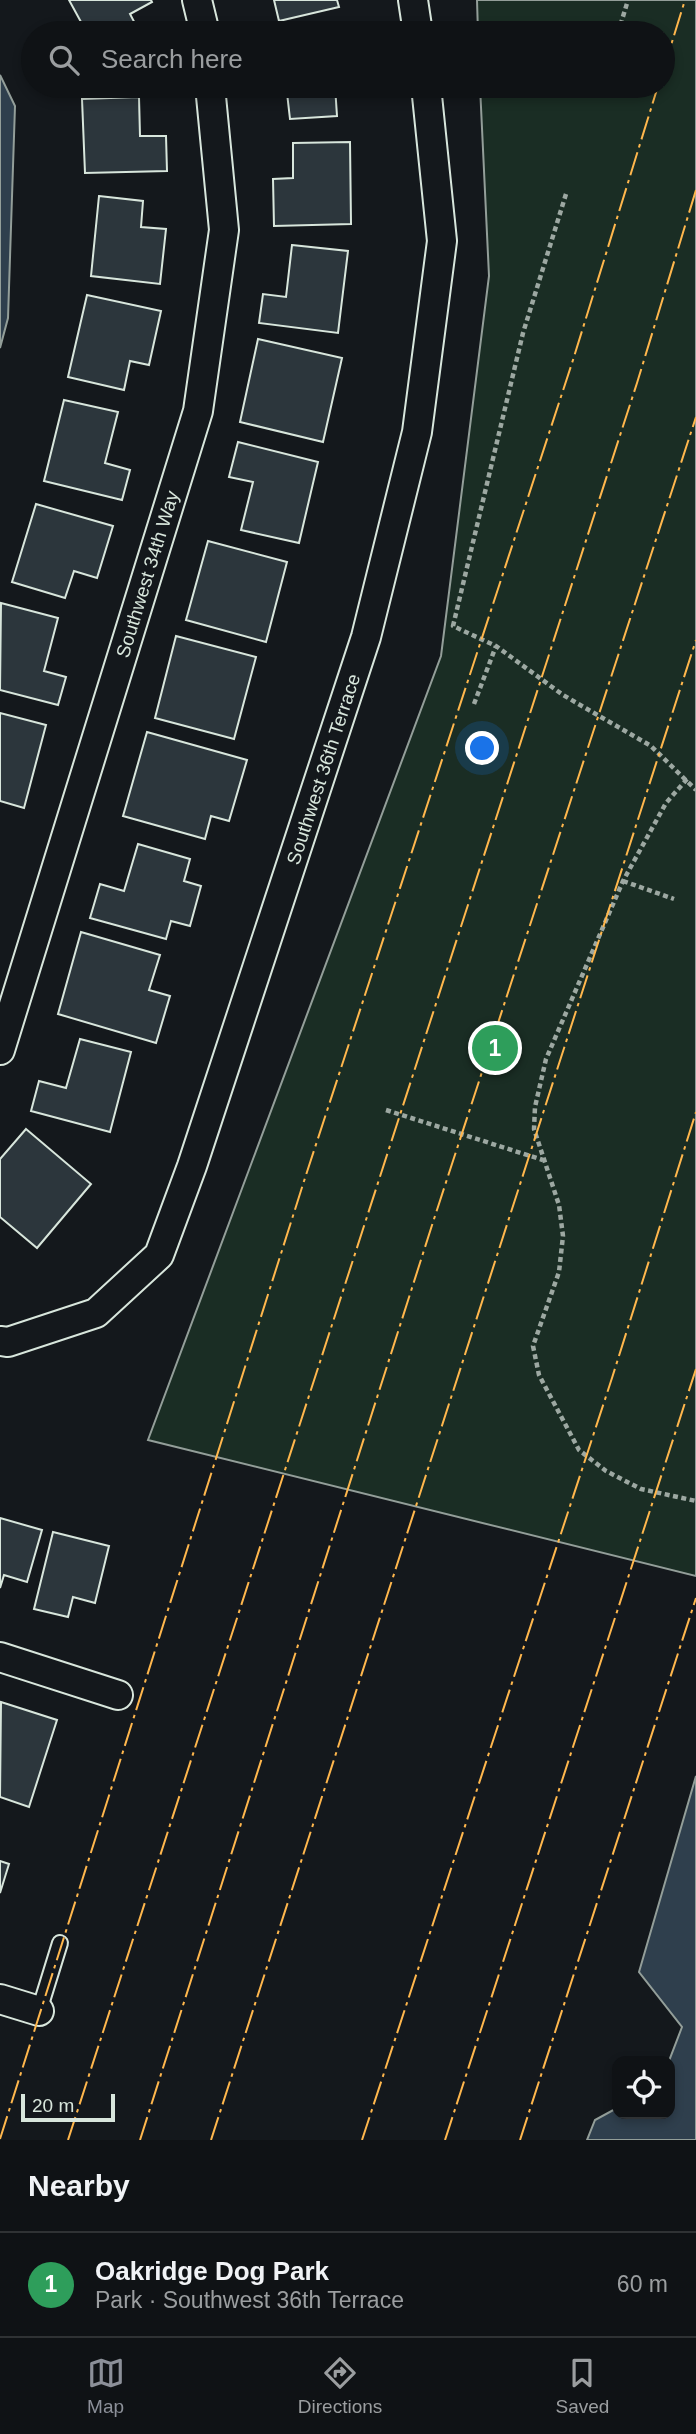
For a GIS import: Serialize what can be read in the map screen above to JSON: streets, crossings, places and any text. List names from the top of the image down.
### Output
{
  "streets": {
    "street": ["Southwest 34th Way", "Southwest 36th Terrace"]
  },
  "scale_bar": "20 m",
  "page": {
    "search": "Search here",
    "pins": "1",
    "scale": "20 m",
    "heading": "Nearby",
    "list": [
      {
        "mark": "1",
        "name": "Oakridge Dog Park",
        "note": "Park · Southwest 36th Terrace",
        "value": "60 m"
      }
    ],
    "nav": ["Map", "Directions", "Saved"]
  }
}
